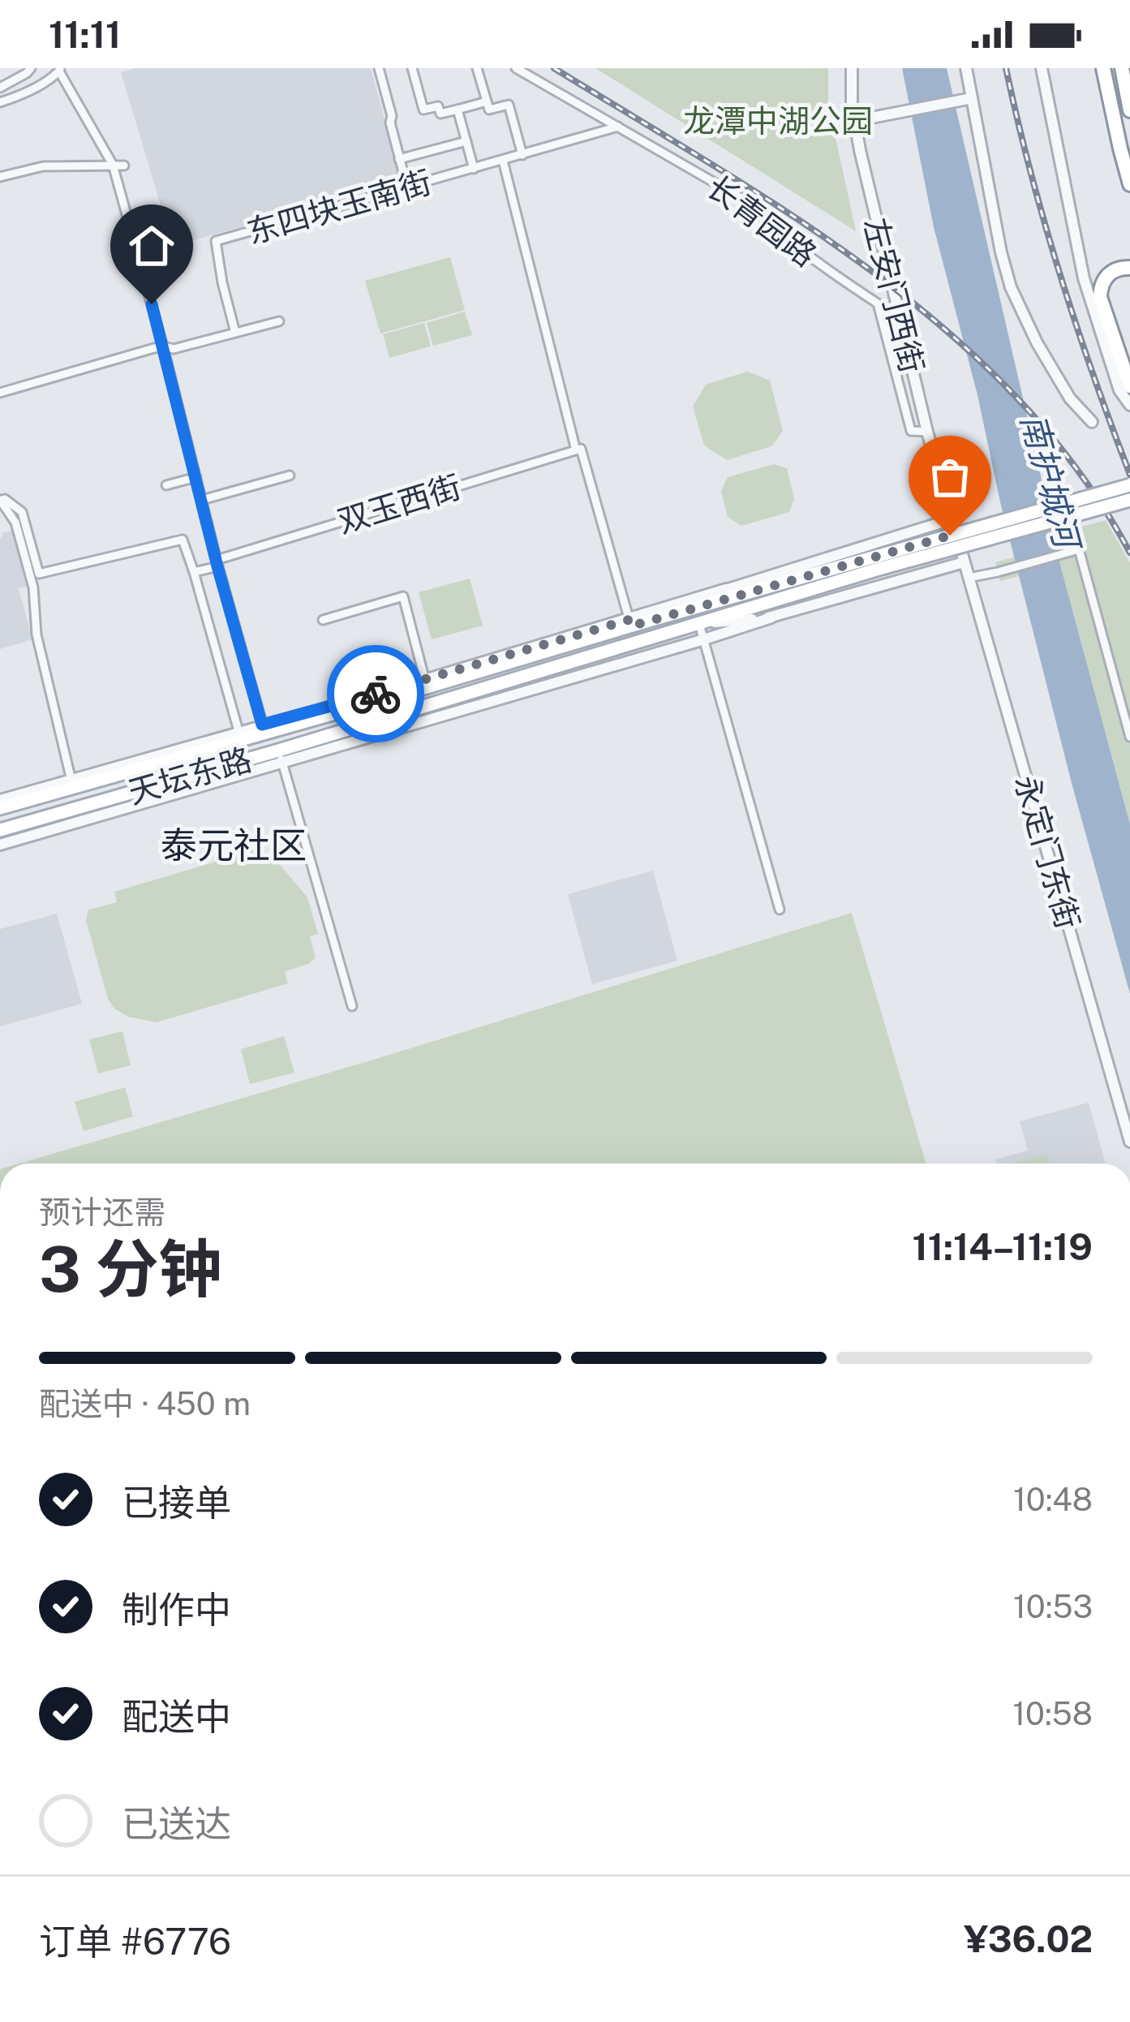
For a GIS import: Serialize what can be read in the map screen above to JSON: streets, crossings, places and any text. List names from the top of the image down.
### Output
{
  "streets": {
    "main road": ["天坛东路"],
    "street": [
      "东四块玉南街",
      "长青园路",
      "左安门西街",
      "双玉西街",
      "永定门东街"
    ]
  },
  "crossings": [
    ["东四块玉南街", "长青园路"],
    ["长青园路", "左安门西街"],
    ["左安门西街", "永定门东街"]
  ],
  "districts": ["泰元社区"],
  "water": ["南护城河"],
  "parks": ["龙潭中湖公园"],
  "page": {
    "status": "11:11",
    "heading": ["3 分钟", "预计还需", "11:14–11:19"],
    "panel": ["订单 #6776", "¥36.02"],
    "bar": "配送中 · 450 m",
    "list": [
      ["已接单", "10:48"],
      ["制作中", "10:53"],
      ["配送中", "10:58"],
      "已送达"
    ]
  }
}
